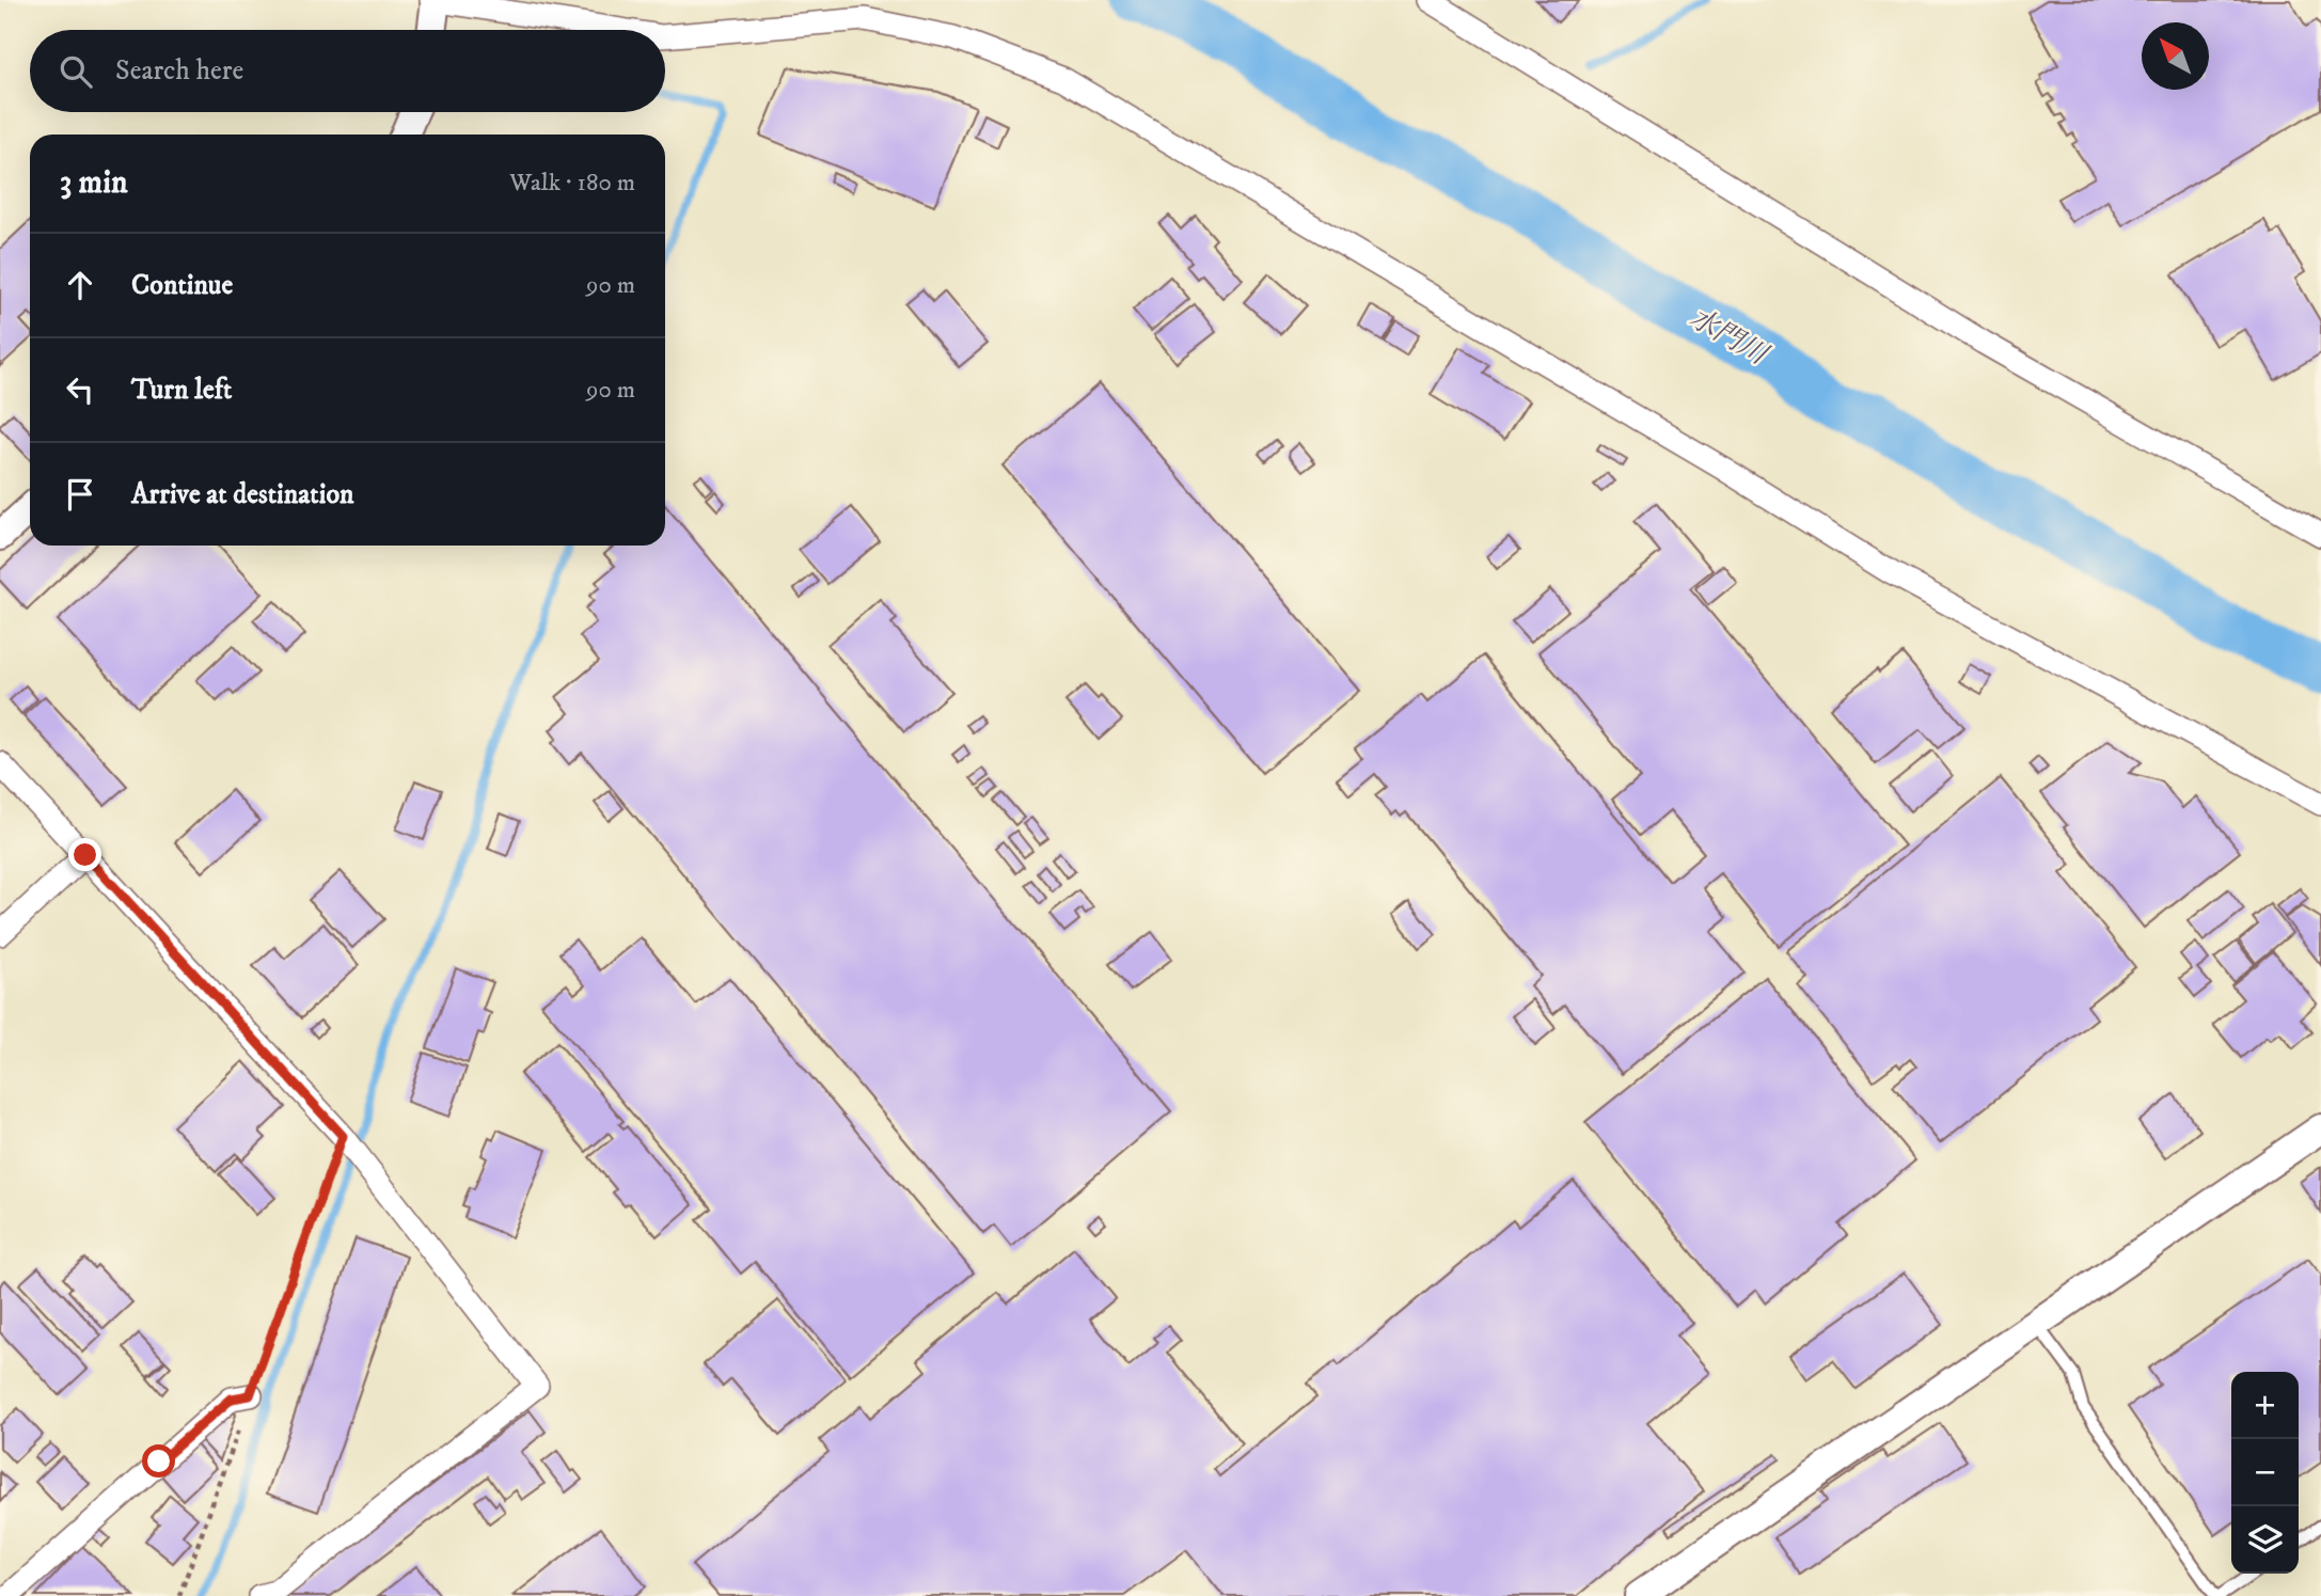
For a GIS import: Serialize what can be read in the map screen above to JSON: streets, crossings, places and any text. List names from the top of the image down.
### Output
{
  "water": ["水門川"],
  "north": "top left",
  "page": {
    "search": "Search here",
    "heading": ["3 min", "Walk · 180 m"],
    "list": [
      ["Continue", "90 m"],
      ["Turn left", "90 m"],
      "Arrive at destination"
    ],
    "map_buttons": ["+", "−"]
  }
}
